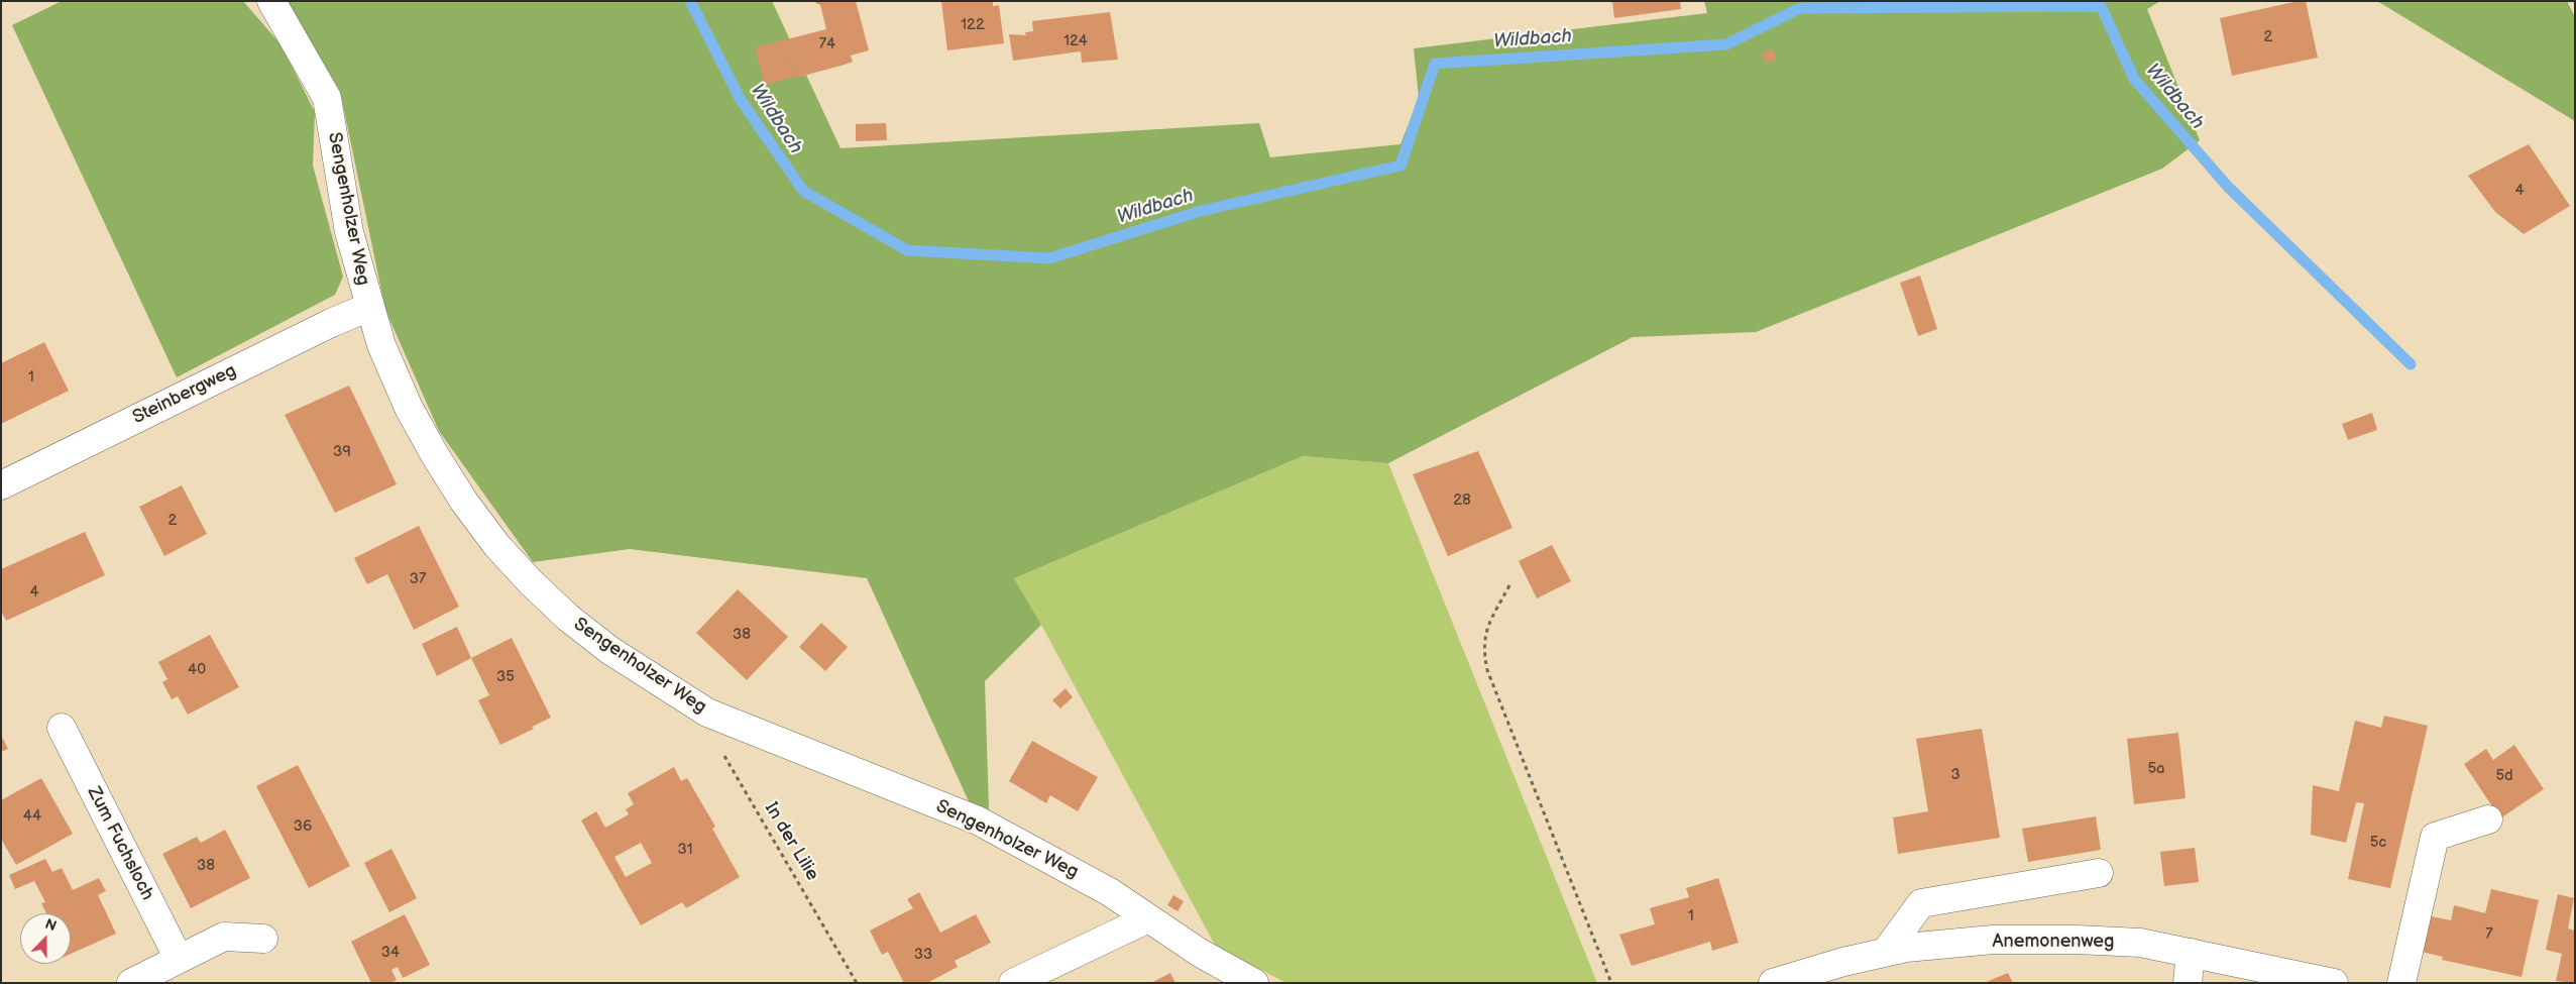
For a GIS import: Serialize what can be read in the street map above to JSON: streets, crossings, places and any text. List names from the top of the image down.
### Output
{
  "streets": {
    "street": [
      "Sengenholzer Weg",
      "Steinbergweg",
      "Zum Fuchsloch",
      "Anemonenweg"
    ],
    "path": ["In der Lilie"]
  },
  "crossings": [
    ["Sengenholzer Weg", "Steinbergweg"],
    ["Sengenholzer Weg", "In der Lilie"]
  ],
  "water": ["Wildbach"],
  "house_numbers": [
    "122",
    "2",
    "124",
    "74",
    "4",
    "1",
    "39",
    "28",
    "2",
    "37",
    "4",
    "38",
    "40",
    "35",
    "5a",
    "3",
    "5d",
    "44",
    "36",
    "5c",
    "31",
    "38",
    "1",
    "7",
    "34",
    "33"
  ],
  "north": "top"
}
